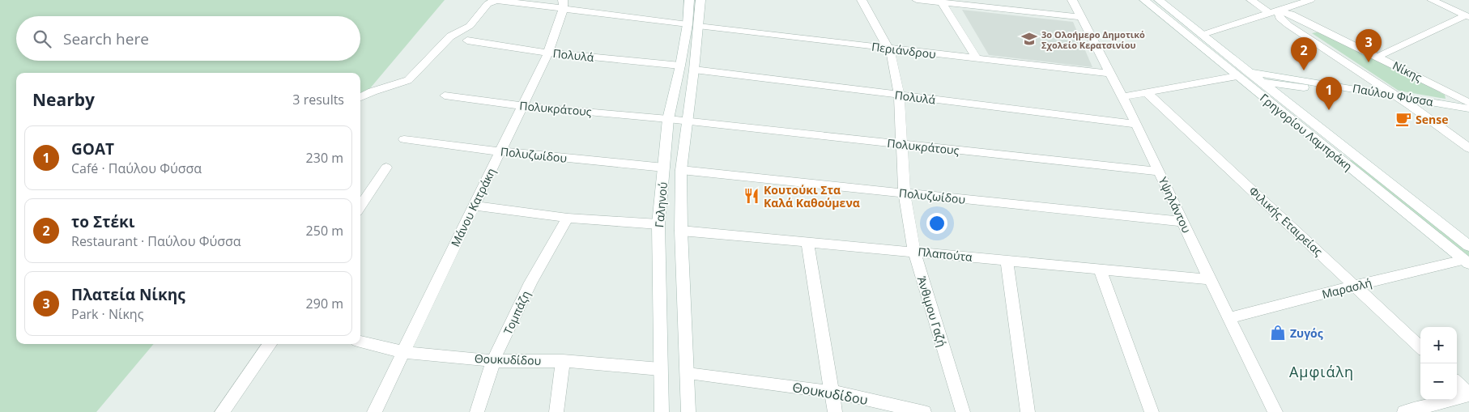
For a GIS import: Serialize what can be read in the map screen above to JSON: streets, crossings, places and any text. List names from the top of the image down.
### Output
{
  "streets": {
    "street": [
      "Περιάνδρου",
      "Πολυλά",
      "Νίκης",
      "Παύλου Φύσσα",
      "Πολυκράτους",
      "Γρηγορίου Λαμπράκη",
      "Πολυζωίδου",
      "Γαληνού",
      "Υψηλάντου",
      "Μάνου Κατράκη",
      "Φιλικής Εταιρείας",
      "Πλαπούτα",
      "Μαρασλή",
      "Άνθιμου Γαζή",
      "Τομπάζη",
      "Θουκυδίδου"
    ]
  },
  "crossings": [
    ["Περιάνδρου", "Γαληνού"],
    ["Περιάνδρου", "Υψηλάντου"],
    ["Περιάνδρου", "Μάνου Κατράκη"],
    ["Περιάνδρου", "Άνθιμου Γαζή"],
    ["Πολυλά", "Γαληνού"],
    ["Πολυλά", "Υψηλάντου"],
    ["Πολυλά", "Μάνου Κατράκη"],
    ["Πολυλά", "Άνθιμου Γαζή"],
    ["Παύλου Φύσσα", "Γρηγορίου Λαμπράκη"],
    ["Πολυκράτους", "Γαληνού"],
    ["Πολυκράτους", "Υψηλάντου"],
    ["Πολυκράτους", "Μάνου Κατράκη"],
    ["Πολυκράτους", "Άνθιμου Γαζή"],
    ["Γρηγορίου Λαμπράκη", "Μαρασλή"],
    ["Πολυζωίδου", "Γαληνού"],
    ["Πολυζωίδου", "Υψηλάντου"],
    ["Πολυζωίδου", "Μάνου Κατράκη"],
    ["Πολυζωίδου", "Άνθιμου Γαζή"],
    ["Γαληνού", "Πλαπούτα"],
    ["Γαληνού", "Θουκυδίδου"],
    ["Υψηλάντου", "Πλαπούτα"],
    ["Υψηλάντου", "Μαρασλή"],
    ["Μάνου Κατράκη", "Θουκυδίδου"],
    ["Φιλικής Εταιρείας", "Μαρασλή"],
    ["Πλαπούτα", "Άνθιμου Γαζή"],
    ["Τομπάζη", "Θουκυδίδου"]
  ],
  "districts": ["Αμφιάλη"],
  "places": {
    "school or university": ["3ο Ολοήμερο Δημοτικό Σχολείο Κερατσινίου"],
    "cafe": ["Sense"],
    "restaurant": ["Κουτούκι Στα Καλά Καθούμενα"],
    "shop": ["Ζυγός"]
  },
  "page": {
    "search": "Search here",
    "pins": ["3", "2", "1"],
    "heading": ["Nearby", "3 results"],
    "list": [
      {
        "mark": "1",
        "name": "GOAT",
        "note": "Café · Παύλου Φύσσα",
        "value": "230 m"
      },
      {
        "mark": "2",
        "name": "το Στέκι",
        "note": "Restaurant · Παύλου Φύσσα",
        "value": "250 m"
      },
      {
        "mark": "3",
        "name": "Πλατεία Νίκης",
        "note": "Park · Νίκης",
        "value": "290 m"
      }
    ],
    "map_buttons": ["+", "−"]
  }
}
